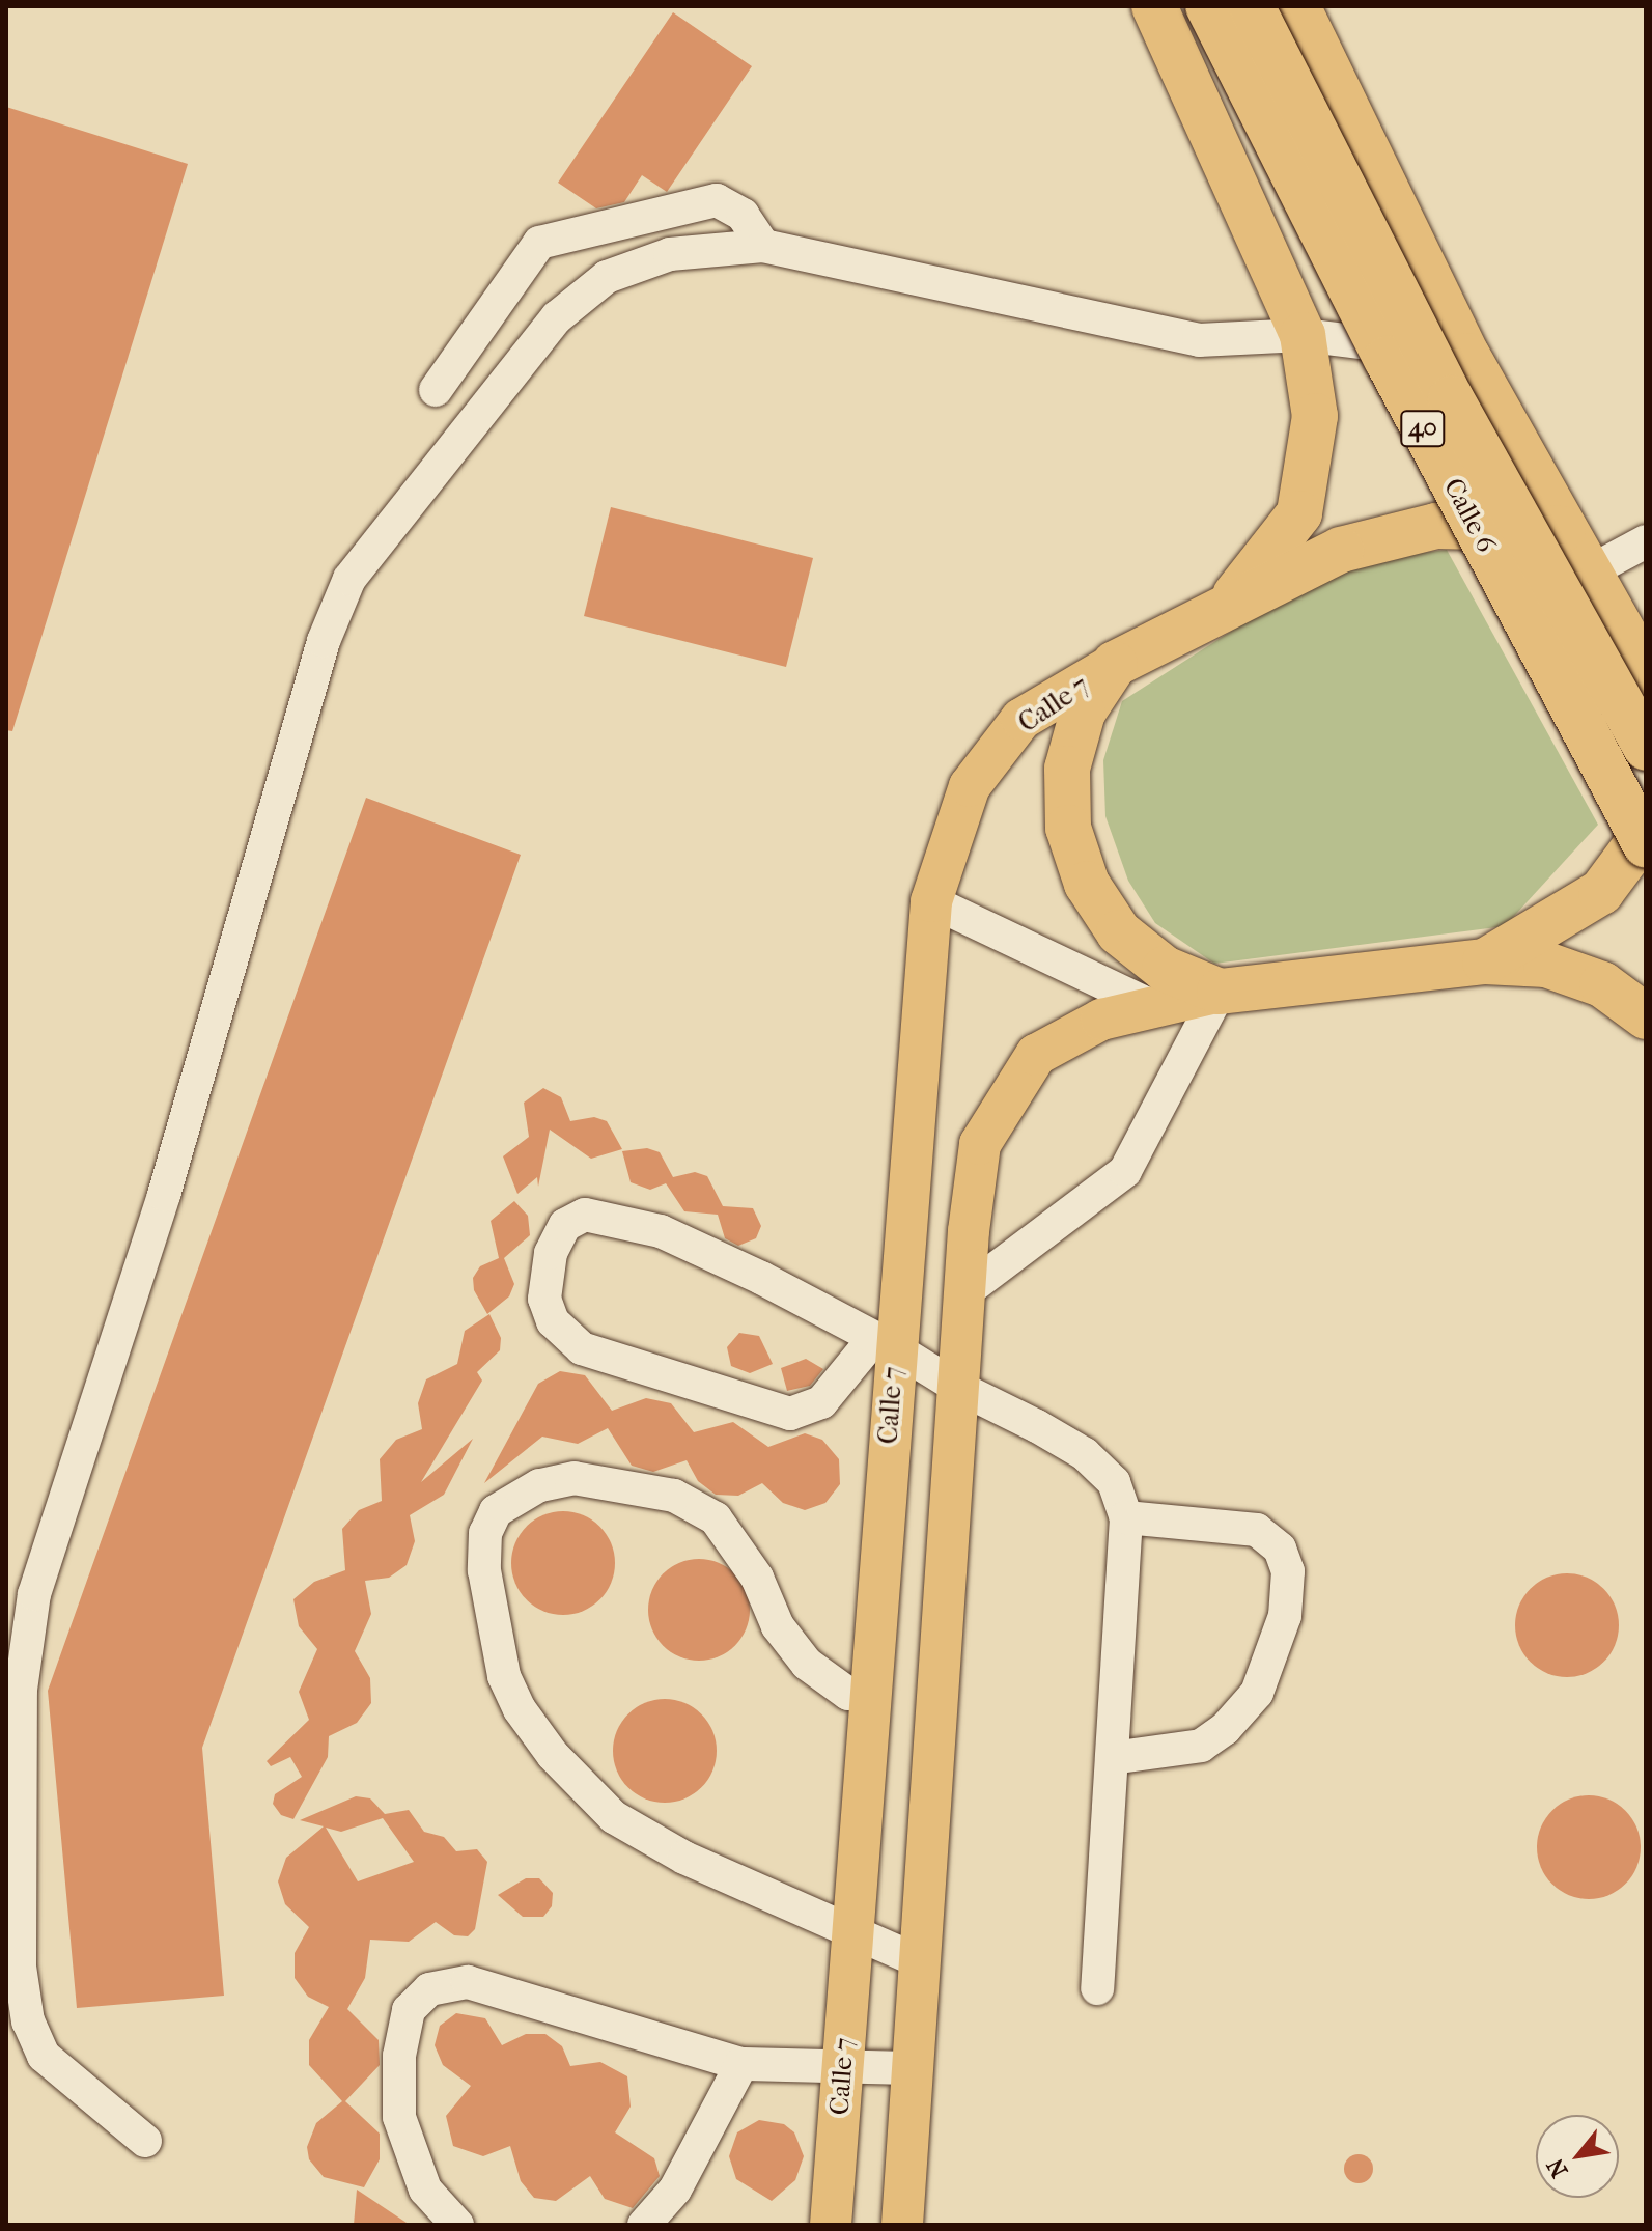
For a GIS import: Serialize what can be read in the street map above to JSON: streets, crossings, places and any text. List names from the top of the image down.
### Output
{
  "streets": {
    "highway": ["40", "Calle 6"],
    "main road": ["Calle 7"]
  },
  "north": "bottom left"
}
